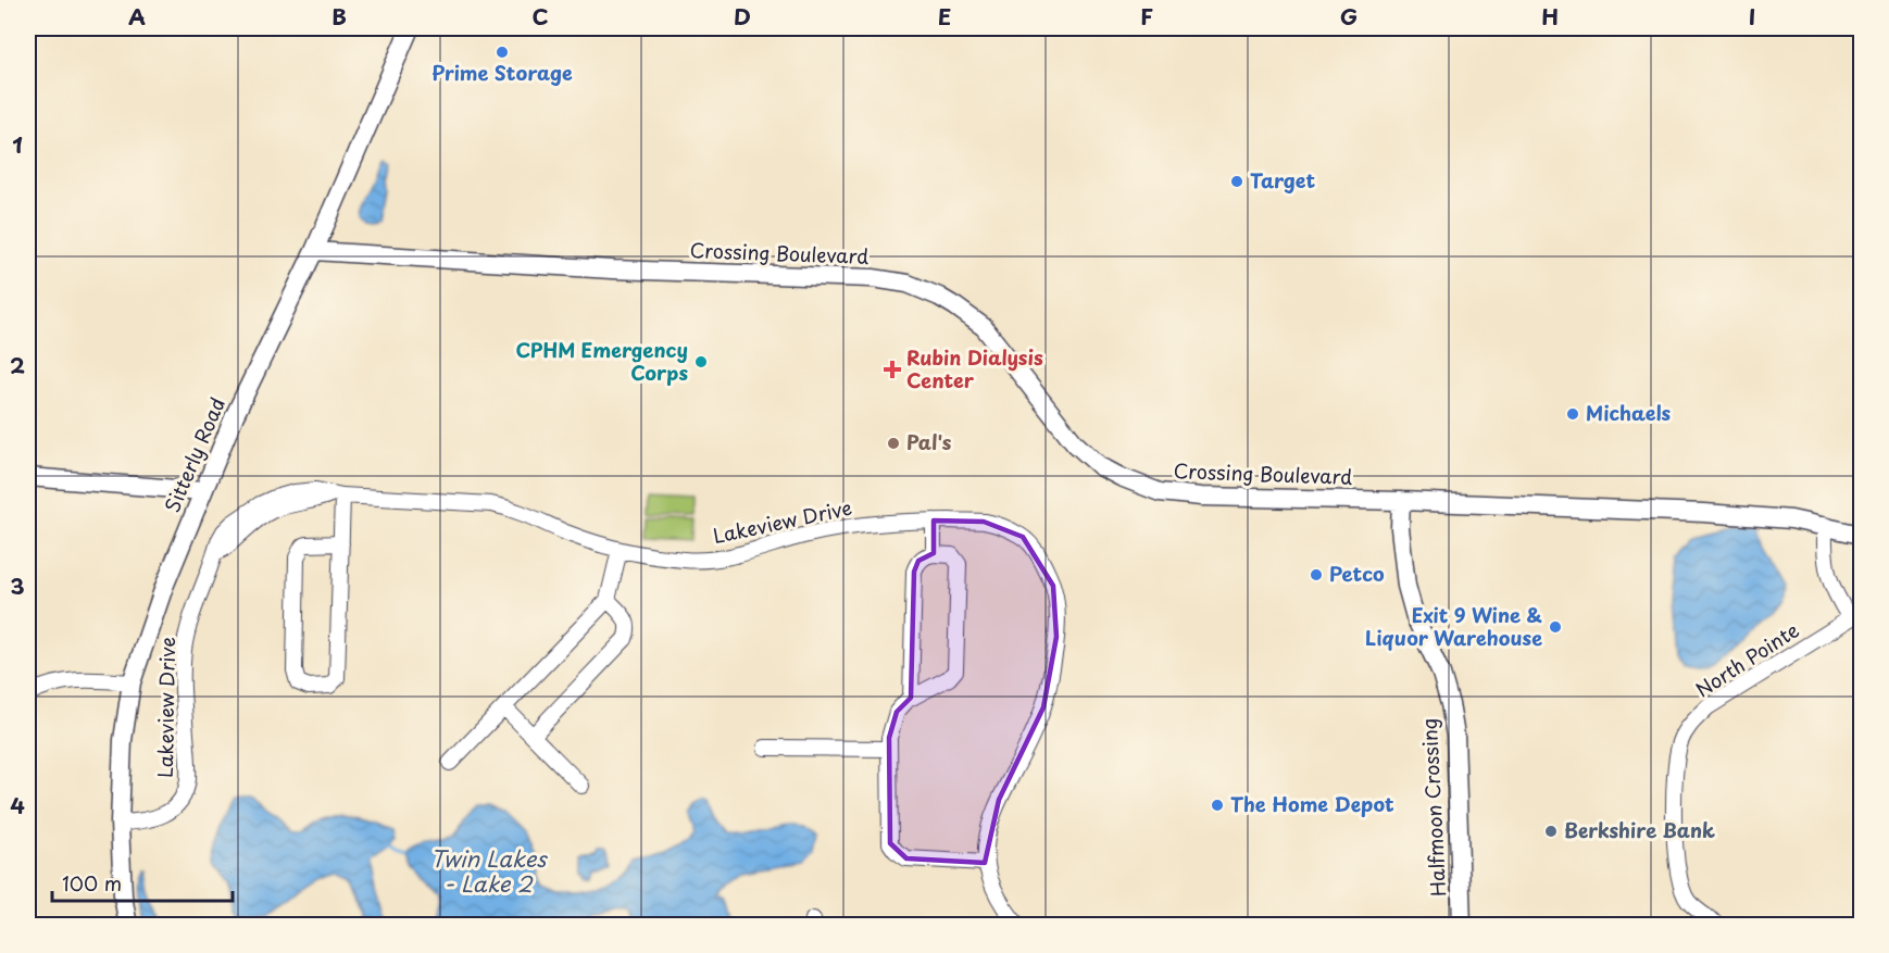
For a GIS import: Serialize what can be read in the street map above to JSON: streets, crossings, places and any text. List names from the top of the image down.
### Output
{
  "streets": {
    "street": [
      "Crossing Boulevard",
      "Sitterly Road",
      "Lakeview Drive",
      "North Pointe",
      "Halfmoon Crossing"
    ]
  },
  "crossings": [
    ["Crossing Boulevard", "Sitterly Road"],
    ["Crossing Boulevard", "North Pointe"],
    ["Crossing Boulevard", "Halfmoon Crossing"],
    ["Sitterly Road", "Lakeview Drive"]
  ],
  "water": ["Twin Lakes - Lake 2"],
  "places": {
    "other": [
      "Prime Storage",
      "Target",
      "CPHM Emergency Corps",
      "Michaels",
      "Pal's",
      "Petco",
      "Exit 9 Wine & Liquor Warehouse",
      "The Home Depot",
      "Berkshire Bank"
    ],
    "health": ["Rubin Dialysis Center"]
  },
  "scale_bar": "100 m",
  "grid": {
    "columns": [
      "A",
      "B",
      "C",
      "D",
      "E",
      "F",
      "G",
      "H",
      "I"
    ],
    "rows": [
      "1",
      "2",
      "3",
      "4"
    ]
  }
}
